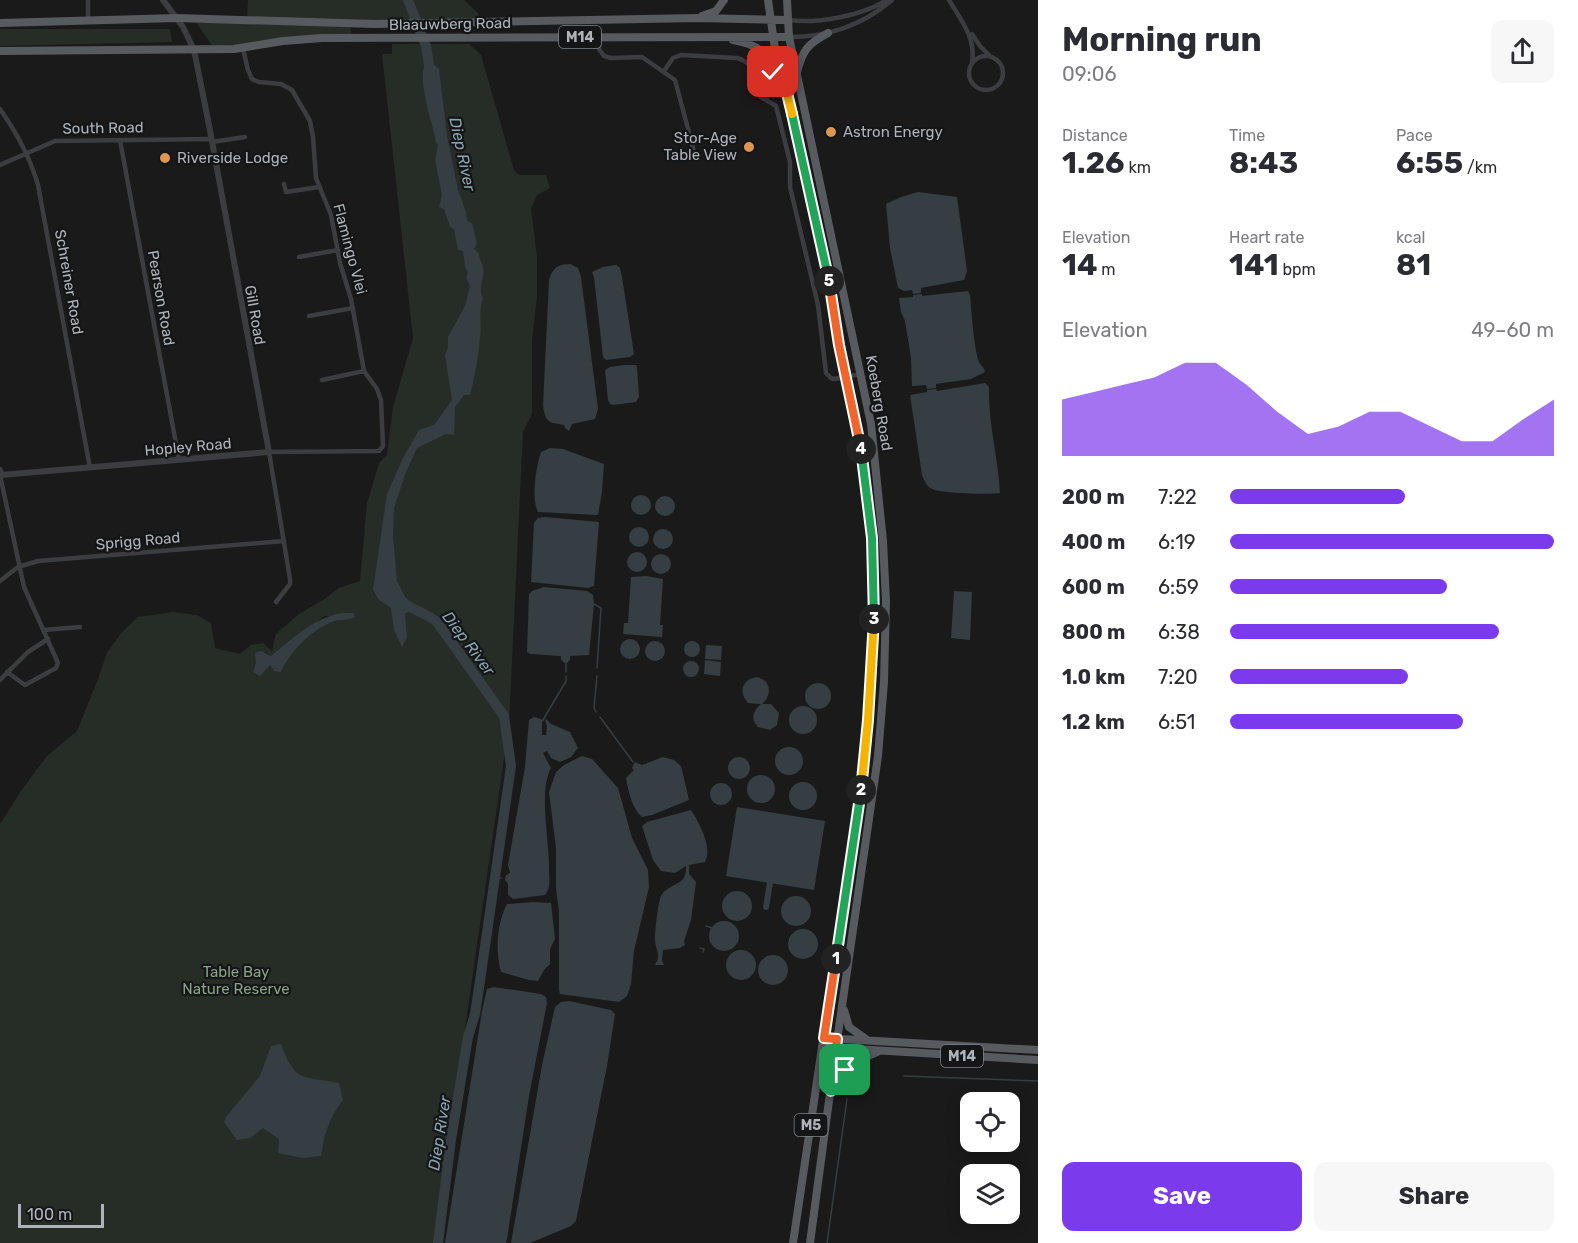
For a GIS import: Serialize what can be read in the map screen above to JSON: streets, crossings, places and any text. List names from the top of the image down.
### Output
{
  "streets": {
    "main road": [
      "Blaauwberg Road",
      "M14",
      "Koeberg Road",
      "M5"
    ],
    "street": [
      "South Road",
      "Flamingo Vlei",
      "Schreiner Road",
      "Pearson Road",
      "Gill Road",
      "Hopley Road",
      "Sprigg Road"
    ]
  },
  "crossings": [
    ["Blaauwberg Road", "Flamingo Vlei"],
    ["Blaauwberg Road", "Gill Road"],
    ["Blaauwberg Road", "Koeberg Road"],
    ["Blaauwberg Road", "M5"],
    ["M14", "Koeberg Road"],
    ["South Road", "Schreiner Road"],
    ["South Road", "Pearson Road"],
    ["South Road", "Gill Road"],
    ["Flamingo Vlei", "Hopley Road"],
    ["Schreiner Road", "Hopley Road"],
    ["Pearson Road", "Hopley Road"],
    ["Gill Road", "Hopley Road"],
    ["Gill Road", "Sprigg Road"],
    ["Koeberg Road", "M5"]
  ],
  "water": ["Diep River"],
  "parks": ["Table Bay Nature Reserve"],
  "places": ["Astron Energy", "Stor-Age Table View", "Riverside Lodge"],
  "scale_bar": "100 m",
  "page": {
    "heading": ["Morning run", "09:06"],
    "stats": [
      ["Distance", "1.26 km"],
      ["Time", "8:43"],
      ["Pace", "6:55 /km"],
      ["Elevation", "14 m"],
      ["Heart rate", "141 bpm"],
      ["kcal", "81"]
    ],
    "pins": [
      "5",
      "4",
      "3",
      "2",
      "1"
    ],
    "chart": ["Elevation", "49–60 m"],
    "list": [
      {
        "name": "200 m",
        "note": "7:22"
      },
      {
        "name": "400 m",
        "note": "6:19"
      },
      {
        "name": "600 m",
        "note": "6:59"
      },
      {
        "name": "800 m",
        "note": "6:38"
      },
      {
        "name": "1.0 km",
        "note": "7:20"
      },
      {
        "name": "1.2 km",
        "note": "6:51"
      }
    ],
    "buttons": ["Save", "Share"],
    "scale": "100 m"
  }
}
